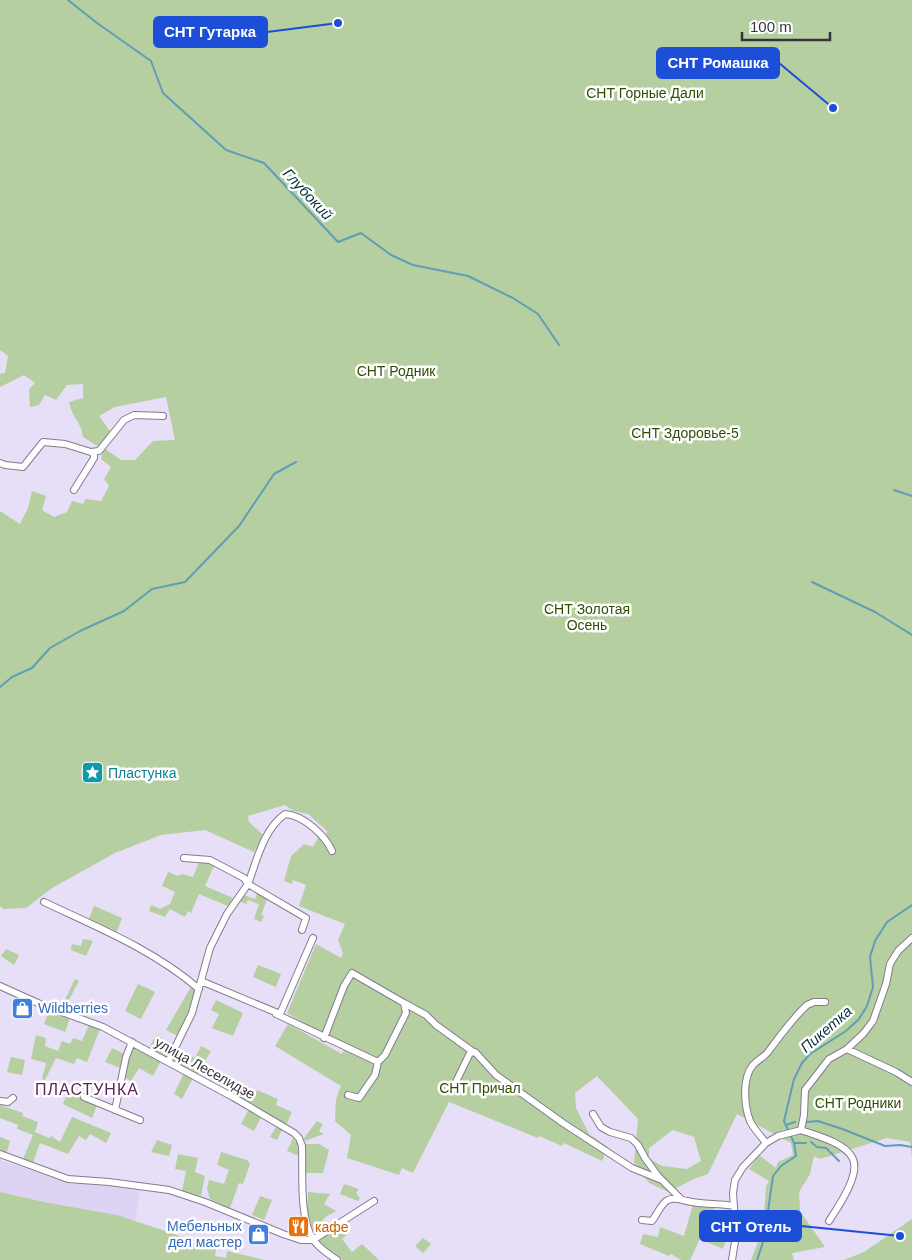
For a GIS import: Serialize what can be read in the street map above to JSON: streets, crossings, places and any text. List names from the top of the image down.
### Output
{
  "streets": {
    "street": ["улица Леселидзе"]
  },
  "districts": ["ПЛАСТУНКА"],
  "water": ["Глубокий", "Пикетка"],
  "parks": [
    "СНТ Горные Дали",
    "СНТ Родник",
    "СНТ Здоровье-5",
    "СНТ Золотая Осень",
    "СНТ Причал",
    "СНТ Родники"
  ],
  "places": {
    "other": ["СНТ Гутарка", "СНТ Ромашка", "СНТ Отель"],
    "place": ["Пластунка"],
    "shop": ["Wildberries", "Мебельных дел мастер"],
    "restaurant": ["кафе"]
  },
  "scale_bar": "100 m"
}
